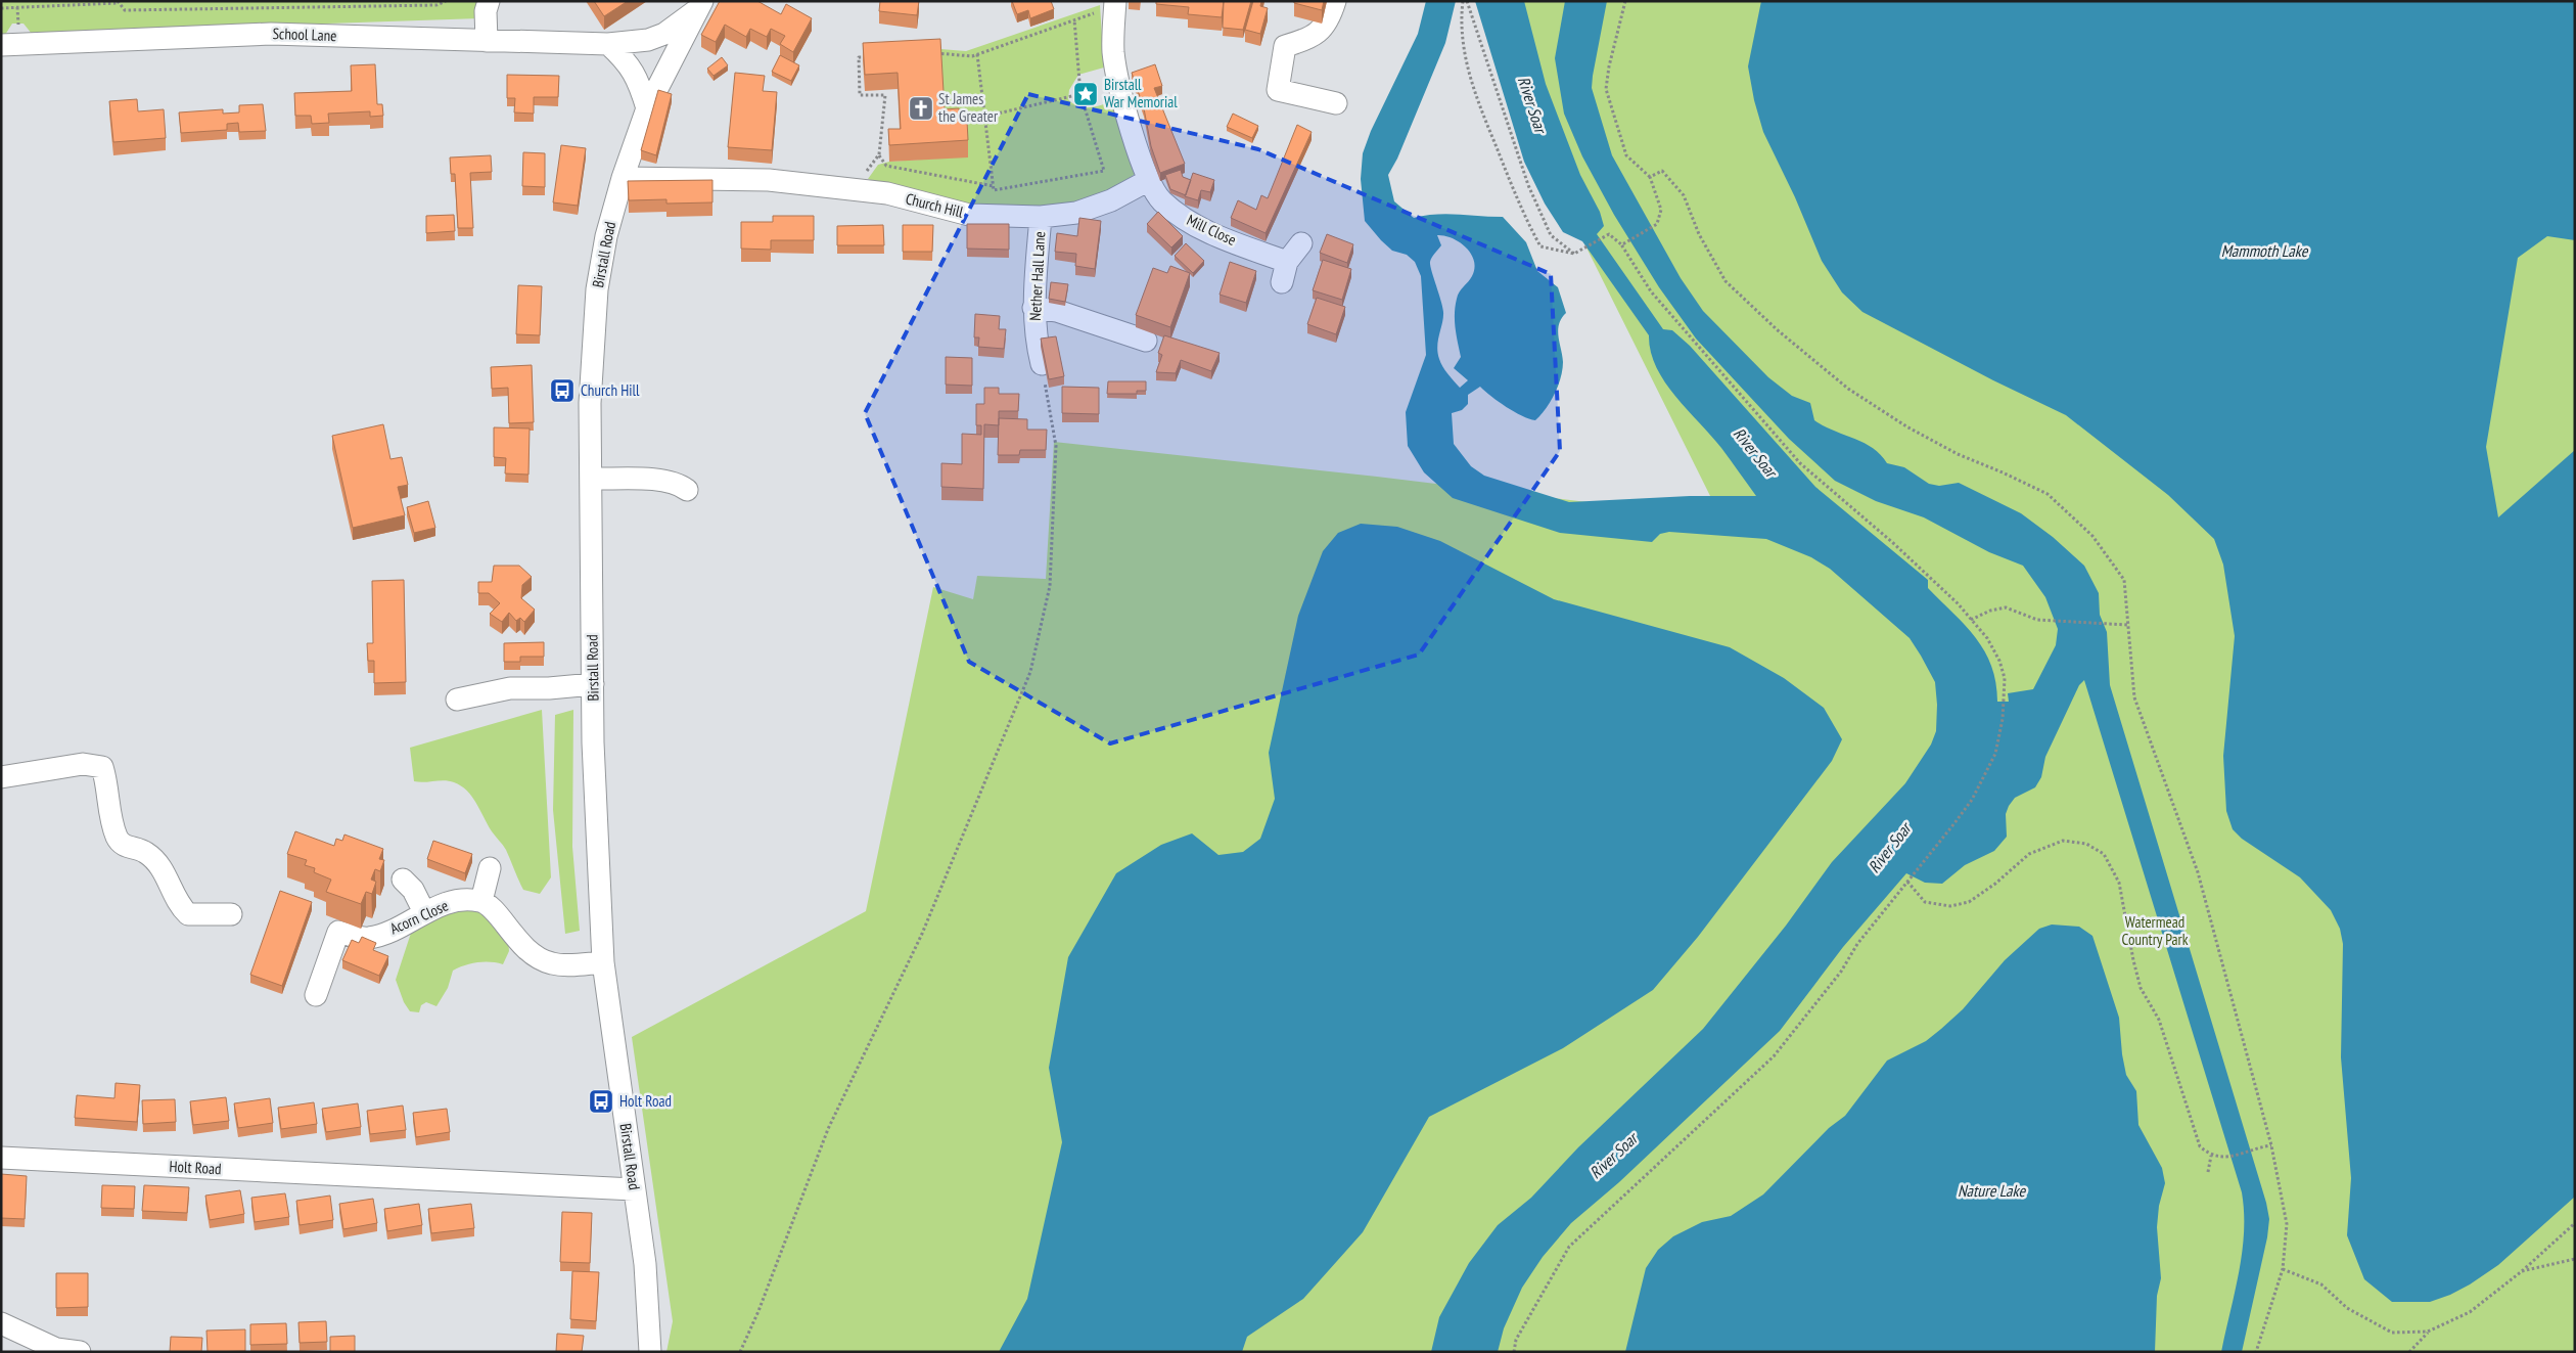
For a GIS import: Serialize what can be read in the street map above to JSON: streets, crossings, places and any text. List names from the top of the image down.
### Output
{
  "streets": {
    "street": [
      "School Lane",
      "Church Hill",
      "Mill Close",
      "Birstall Road",
      "Nether Hall Lane",
      "Acorn Close",
      "Holt Road"
    ]
  },
  "crossings": [
    ["School Lane", "Birstall Road"],
    ["Church Hill", "Mill Close"],
    ["Church Hill", "Birstall Road"],
    ["Church Hill", "Nether Hall Lane"],
    ["Birstall Road", "Holt Road"]
  ],
  "water": ["River Soar", "Mammoth Lake", "Nature Lake"],
  "parks": ["Watermead Country Park"],
  "places": {
    "place": ["Birstall War Memorial"],
    "church": ["St James the Greater"],
    "bus stop": ["Church Hill", "Holt Road"]
  }
}
